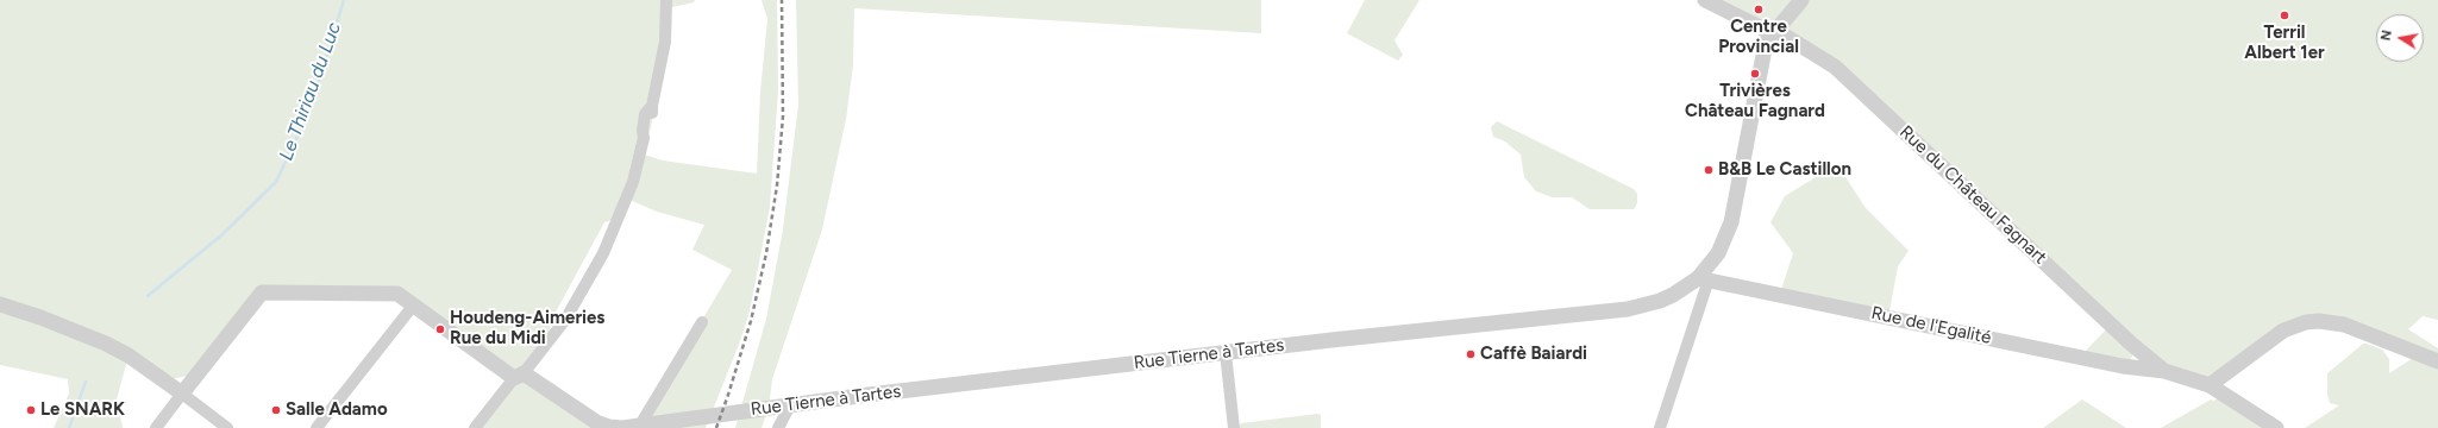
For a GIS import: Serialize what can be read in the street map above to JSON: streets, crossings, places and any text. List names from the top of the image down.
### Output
{
  "streets": {
    "street": ["Rue du Château Fagnart", "Rue de l'Egalité", "Rue Tierne à Tartes"]
  },
  "crossings": [
    ["Rue du Château Fagnart", "Rue de l'Egalité"],
    ["Rue du Château Fagnart", "Rue Tierne à Tartes"],
    ["Rue de l'Egalité", "Rue Tierne à Tartes"]
  ],
  "water": ["Le Thiriau du Luc"],
  "places": [
    "Centre Provincial",
    "Terril Albert 1er",
    "Trivières Château Fagnard",
    "B&B Le Castillon",
    "Houdeng-Aimeries Rue du Midi",
    "Caffè Baiardi",
    "Le SNARK",
    "Salle Adamo"
  ],
  "north": "left"
}
